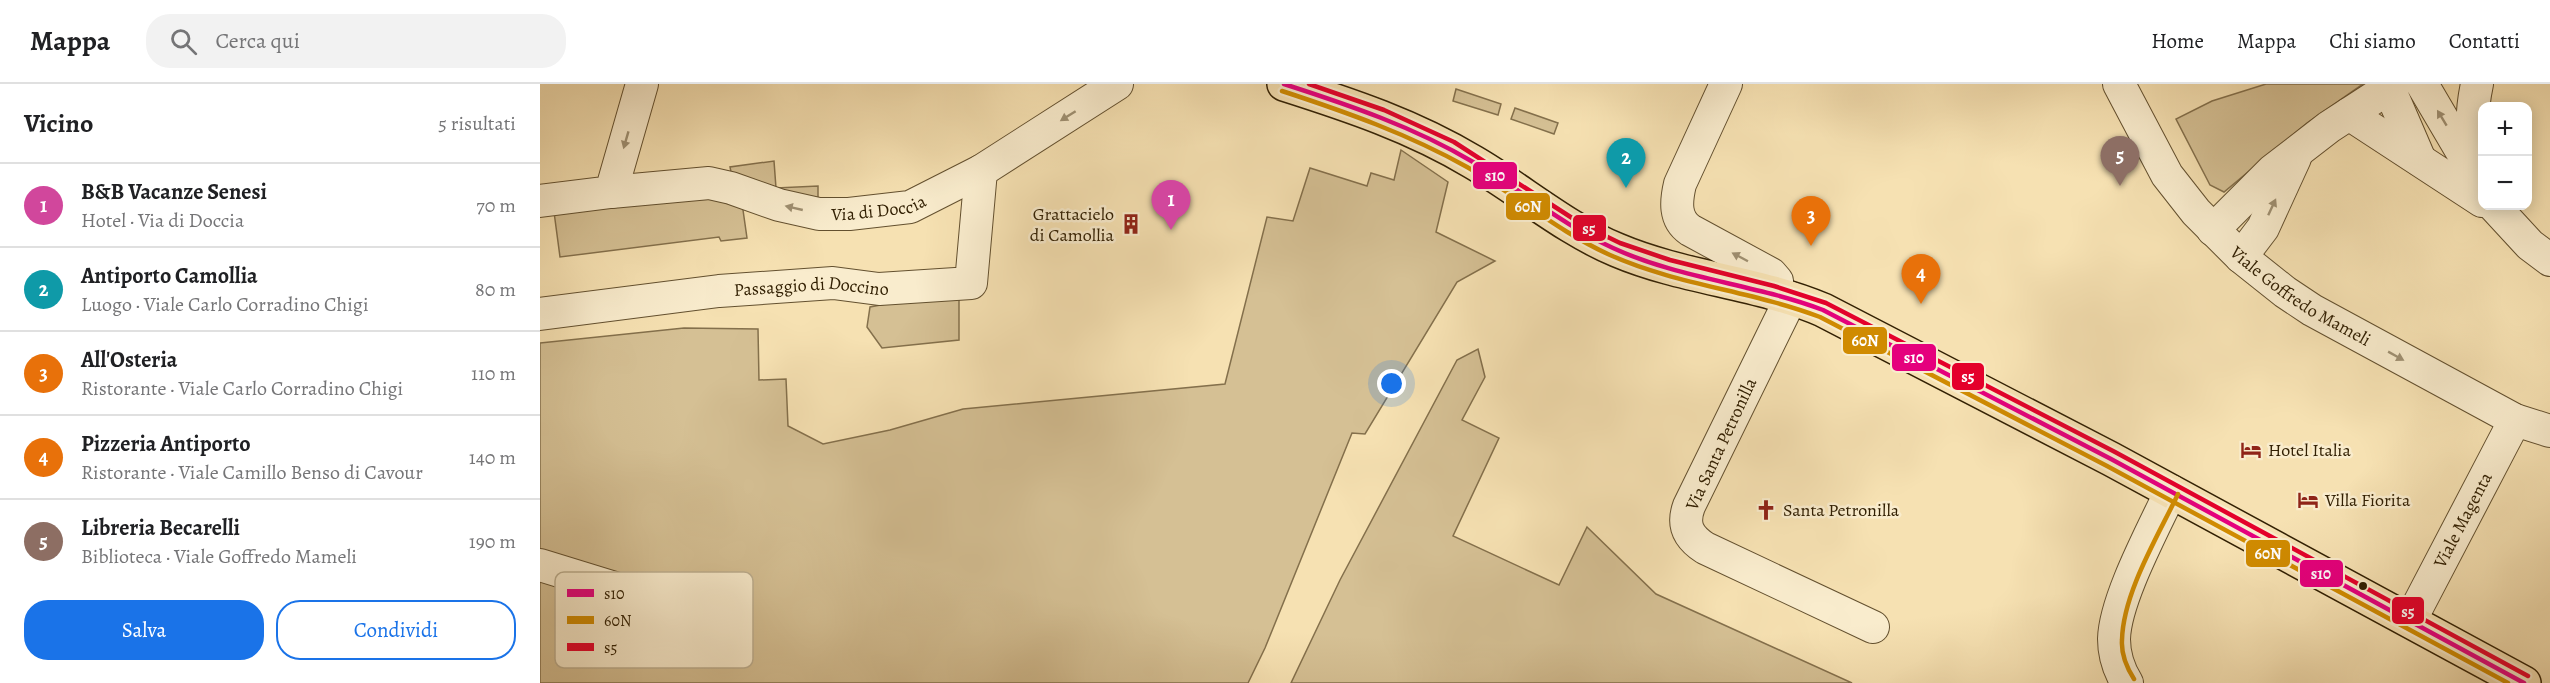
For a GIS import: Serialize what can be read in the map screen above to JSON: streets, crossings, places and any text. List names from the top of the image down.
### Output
{
  "streets": {
    "street": [
      "Via di Doccia",
      "Passaggio di Doccino",
      "Viale Goffredo Mameli",
      "Via Santa Petronilla",
      "Viale Magenta"
    ]
  },
  "crossings": [
    ["Via di Doccia", "Passaggio di Doccino"],
    ["Viale Goffredo Mameli", "Viale Magenta"]
  ],
  "one_way": ["Via di Doccia"],
  "places": {
    "building": ["Grattacielo di Camollia"],
    "hotel": ["Hotel Italia", "Villa Fiorita"],
    "church": ["Santa Petronilla"]
  },
  "lines": ["transit line s10", "transit line s5", "transit line 60N"],
  "legend": ["s10", "60N", "s5"],
  "page": {
    "header": "Mappa",
    "search": "Cerca qui",
    "nav": [
      "Home",
      "Mappa",
      "Chi siamo",
      "Contatti"
    ],
    "heading": ["Vicino", "5 risultati"],
    "map_buttons": ["+", "−"],
    "pins": [
      "5",
      "2",
      "1",
      "3",
      "4"
    ],
    "list": [
      {
        "mark": "1",
        "name": "B&B Vacanze Senesi",
        "note": "Hotel · Via di Doccia",
        "value": "70 m"
      },
      {
        "mark": "2",
        "name": "Antiporto Camollia",
        "note": "Luogo · Viale Carlo Corradino Chigi",
        "value": "80 m"
      },
      {
        "mark": "3",
        "name": "All'Osteria",
        "note": "Ristorante · Viale Carlo Corradino Chigi",
        "value": "110 m"
      },
      {
        "mark": "4",
        "name": "Pizzeria Antiporto",
        "note": "Ristorante · Viale Camillo Benso di Cavour",
        "value": "140 m"
      },
      {
        "mark": "5",
        "name": "Libreria Becarelli",
        "note": "Biblioteca · Viale Goffredo Mameli",
        "value": "190 m"
      }
    ],
    "buttons": ["Salva", "Condividi"]
  }
}
